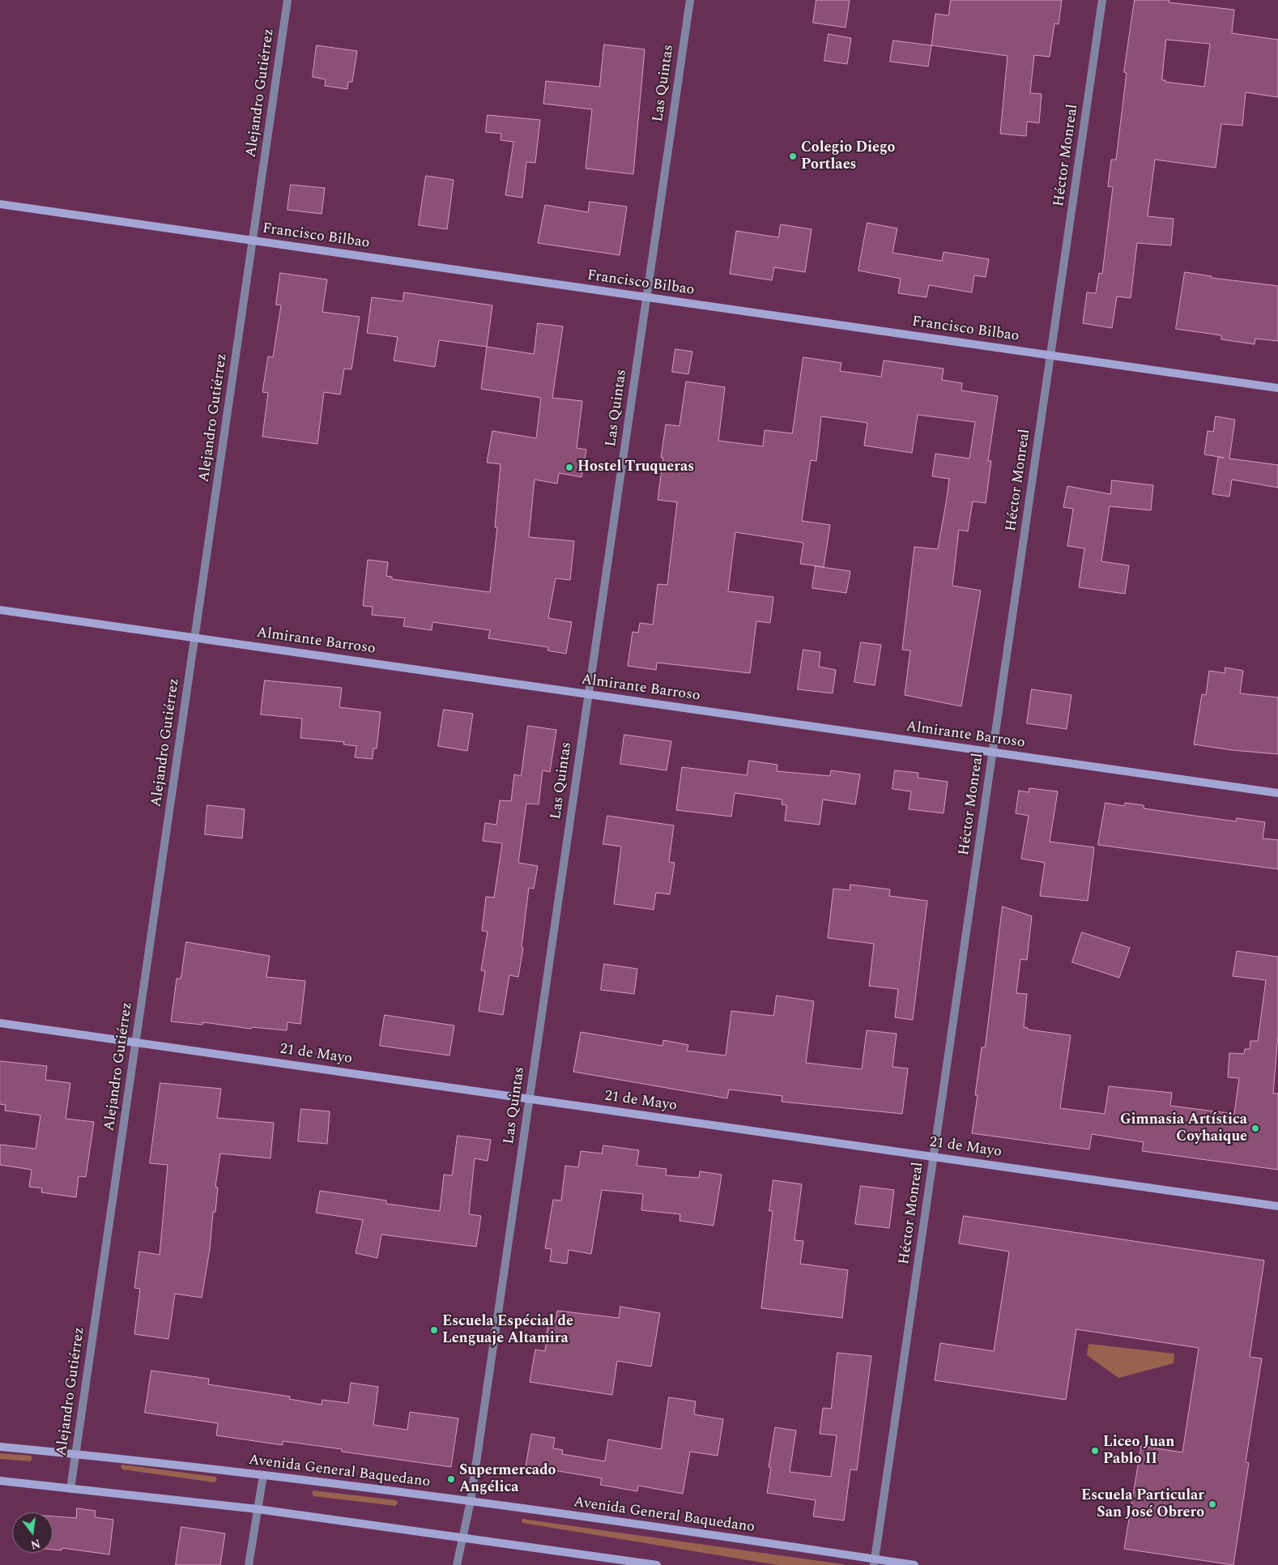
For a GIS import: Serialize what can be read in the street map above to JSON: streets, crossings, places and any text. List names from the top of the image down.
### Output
{
  "streets": {
    "street": [
      "Las Quintas",
      "Alejandro Gutiérrez",
      "Héctor Monreal",
      "Francisco Bilbao",
      "Almirante Barroso",
      "21 de Mayo",
      "Avenida General Baquedano"
    ]
  },
  "crossings": [
    ["Las Quintas", "Francisco Bilbao"],
    ["Las Quintas", "Almirante Barroso"],
    ["Las Quintas", "21 de Mayo"],
    ["Las Quintas", "Avenida General Baquedano"],
    ["Alejandro Gutiérrez", "Francisco Bilbao"],
    ["Alejandro Gutiérrez", "Almirante Barroso"],
    ["Alejandro Gutiérrez", "21 de Mayo"],
    ["Alejandro Gutiérrez", "Avenida General Baquedano"],
    ["Héctor Monreal", "Francisco Bilbao"],
    ["Héctor Monreal", "Almirante Barroso"],
    ["Héctor Monreal", "21 de Mayo"],
    ["Héctor Monreal", "Avenida General Baquedano"]
  ],
  "places": [
    "Colegio Diego Portlaes",
    "Hostel Truqueras",
    "Gimnasia Artística Coyhaique",
    "Escuela Espécial de Lenguaje Altamira",
    "Liceo Juan Pablo II",
    "Supermercado Angélica",
    "Escuela Particular San José Obrero"
  ],
  "north": "bottom"
}
